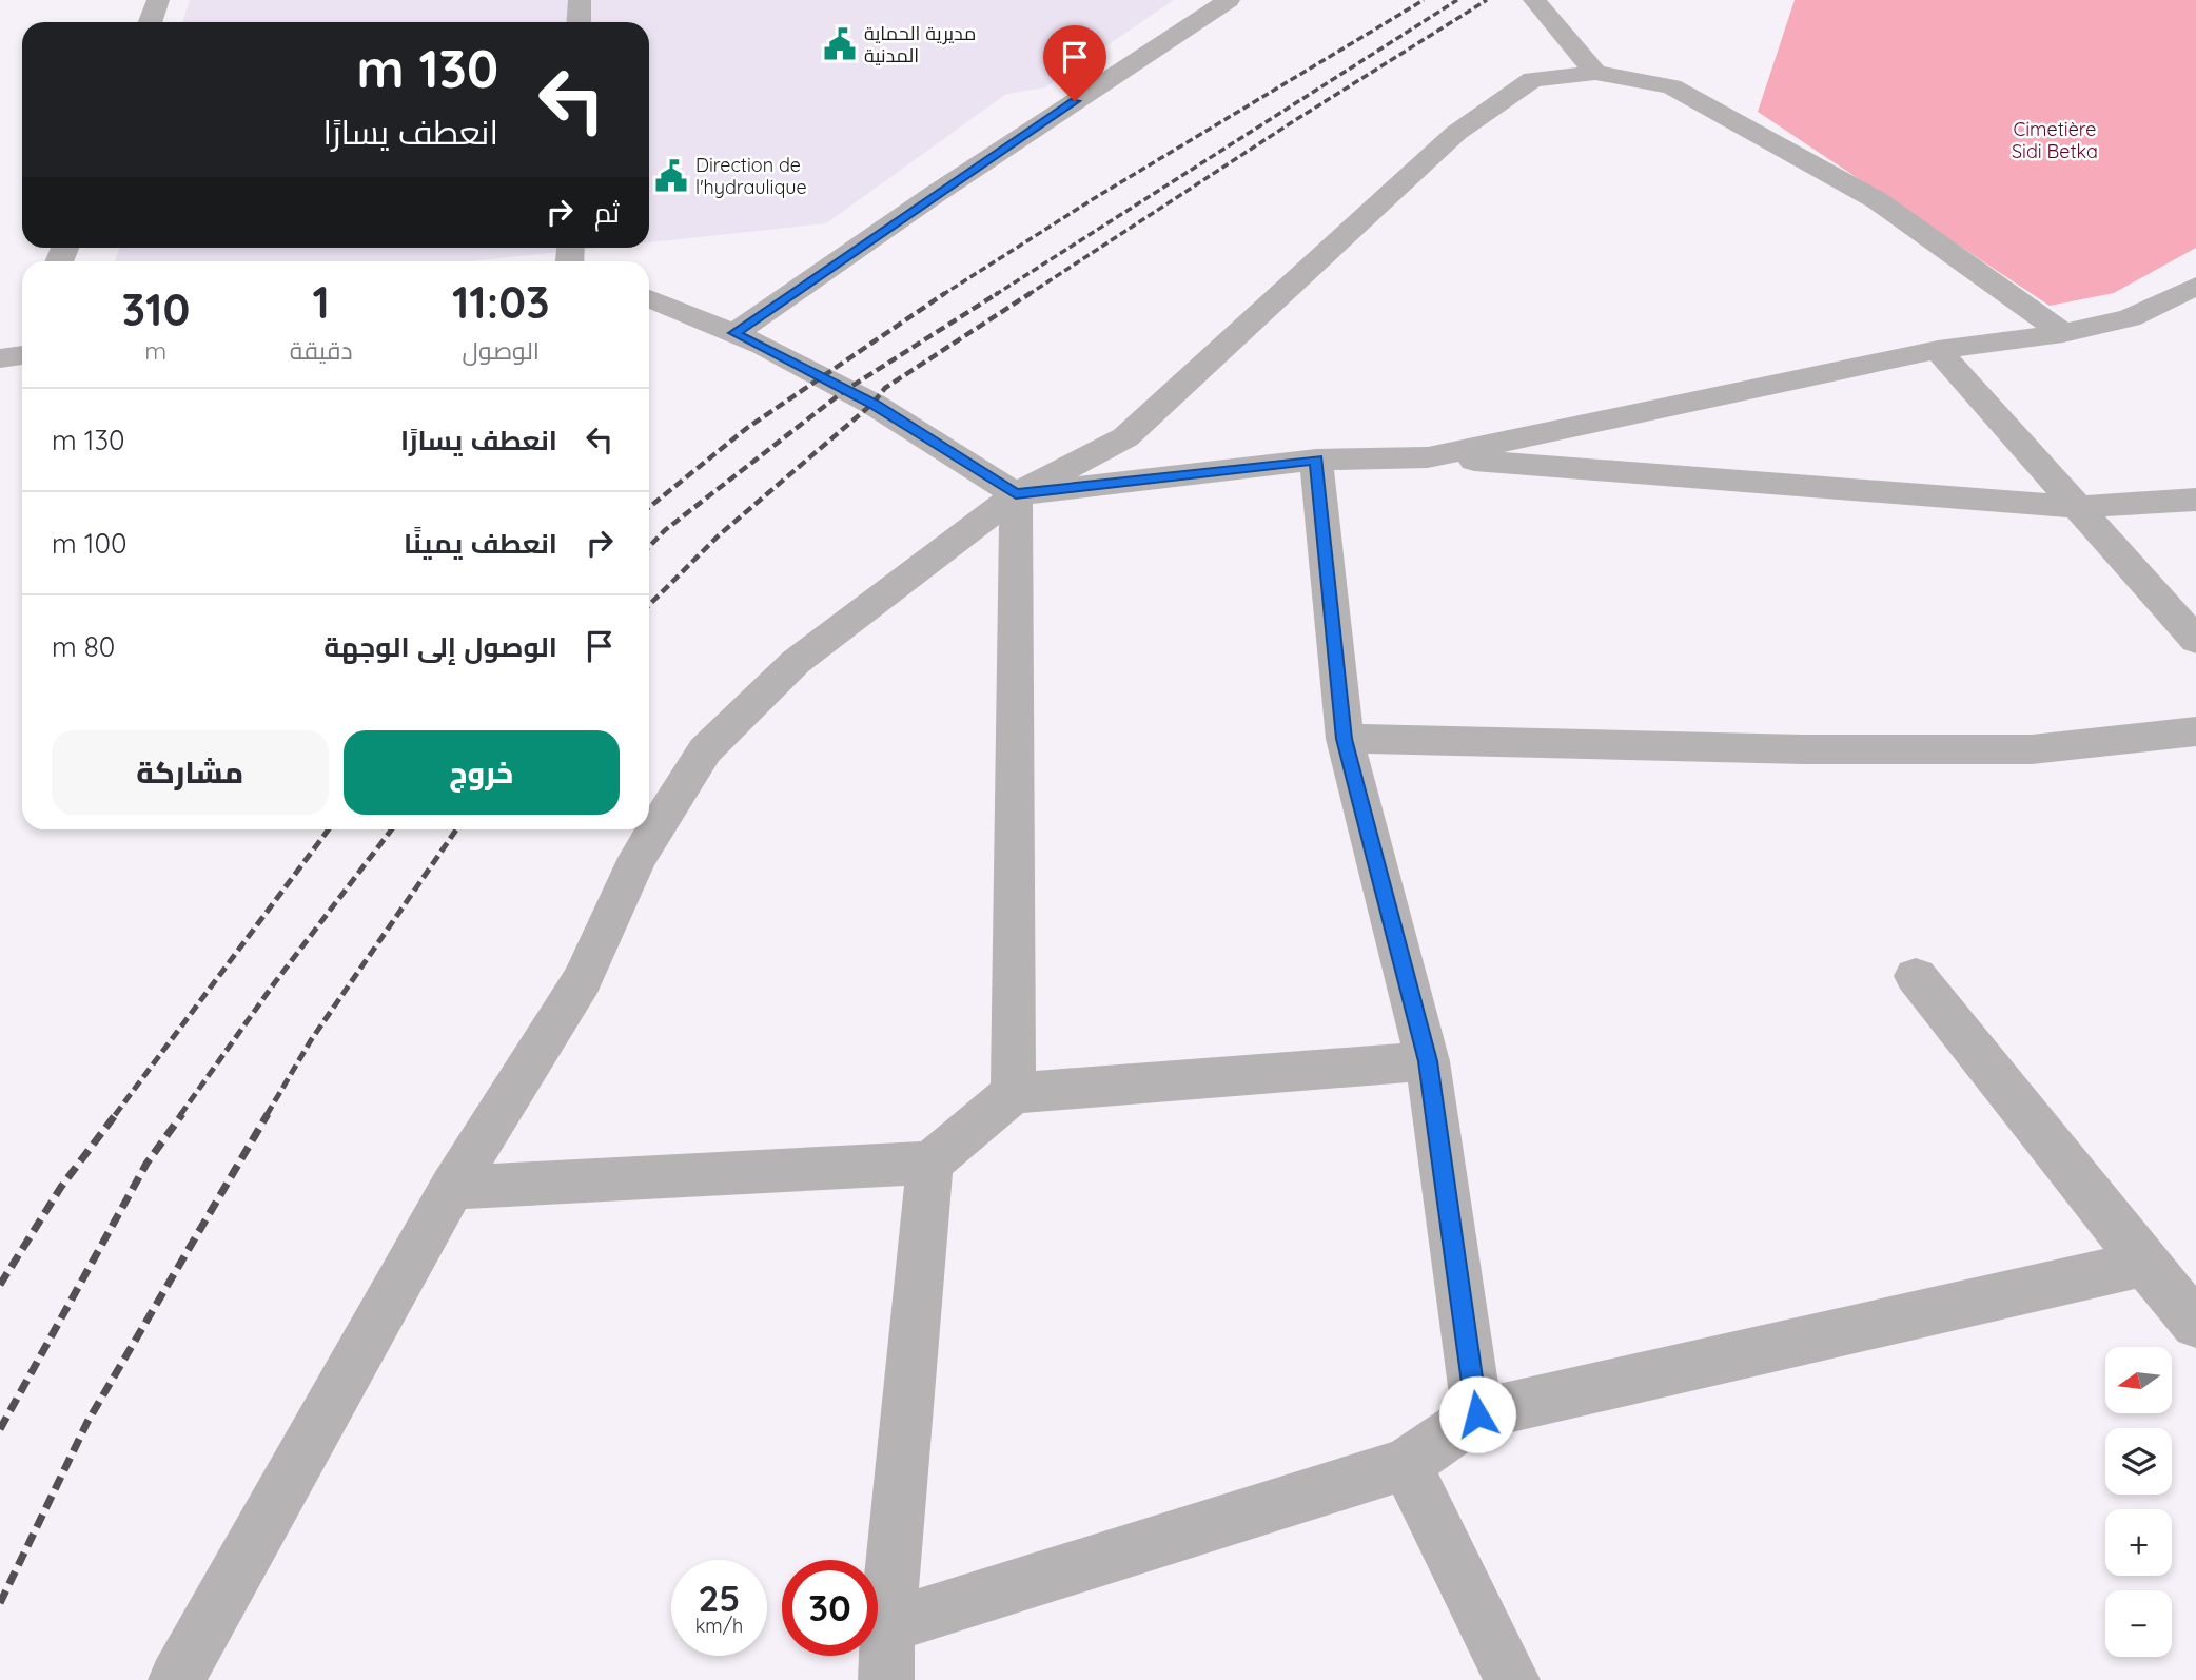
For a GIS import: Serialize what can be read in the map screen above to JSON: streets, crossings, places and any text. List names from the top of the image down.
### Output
{
  "parks": ["Cimetière Sidi Betka"],
  "places": {
    "public building": ["مديرية الحماية المدنية", "Direction de l'hydraulique"]
  },
  "north": "left",
  "page": {
    "turn": ["130 m", "انعطف يسارًا"],
    "then": "ثم",
    "eta": [
      "11:03",
      "الوصول",
      "1",
      "دقيقة",
      "310",
      "m"
    ],
    "list": [
      {
        "name": "انعطف يسارًا",
        "value": "130 m"
      },
      {
        "name": "انعطف يمينًا",
        "value": "100 m"
      },
      {
        "name": "الوصول إلى الوجهة",
        "value": "80 m"
      }
    ],
    "buttons": ["خروج", "مشاركة"],
    "map_buttons": ["+", "−"],
    "speed": "25 km/h",
    "limit": "30"
  }
}
